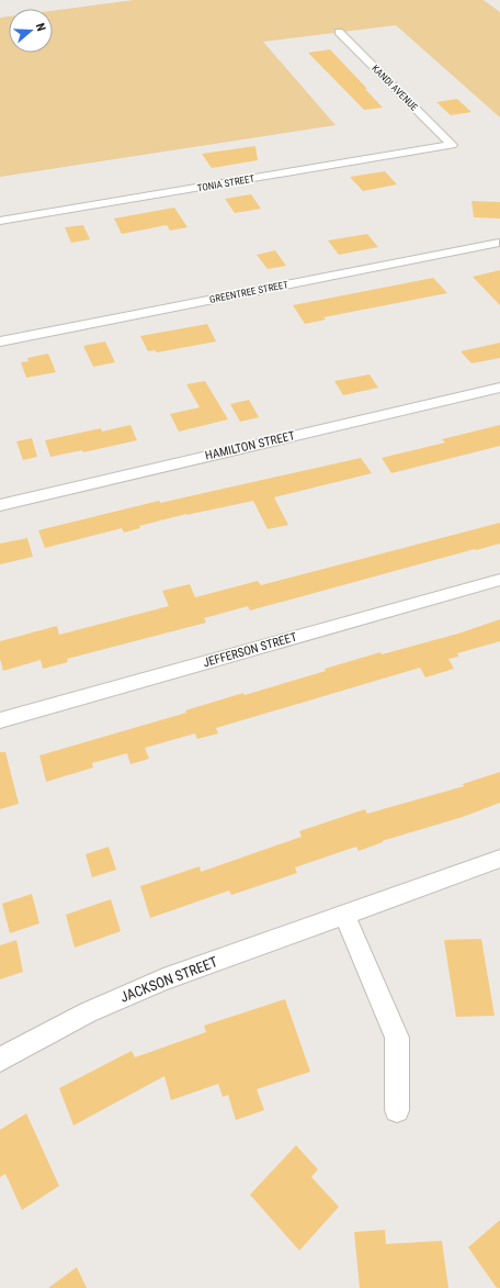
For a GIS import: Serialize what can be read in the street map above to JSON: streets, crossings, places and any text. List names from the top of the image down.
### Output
{
  "streets": {
    "street": [
      "KANDI AVENUE",
      "TONIA STREET",
      "GREENTREE STREET",
      "HAMILTON STREET",
      "JEFFERSON STREET",
      "JACKSON STREET"
    ]
  },
  "crossings": [
    ["KANDI AVENUE", "TONIA STREET"]
  ],
  "north": "right"
}
